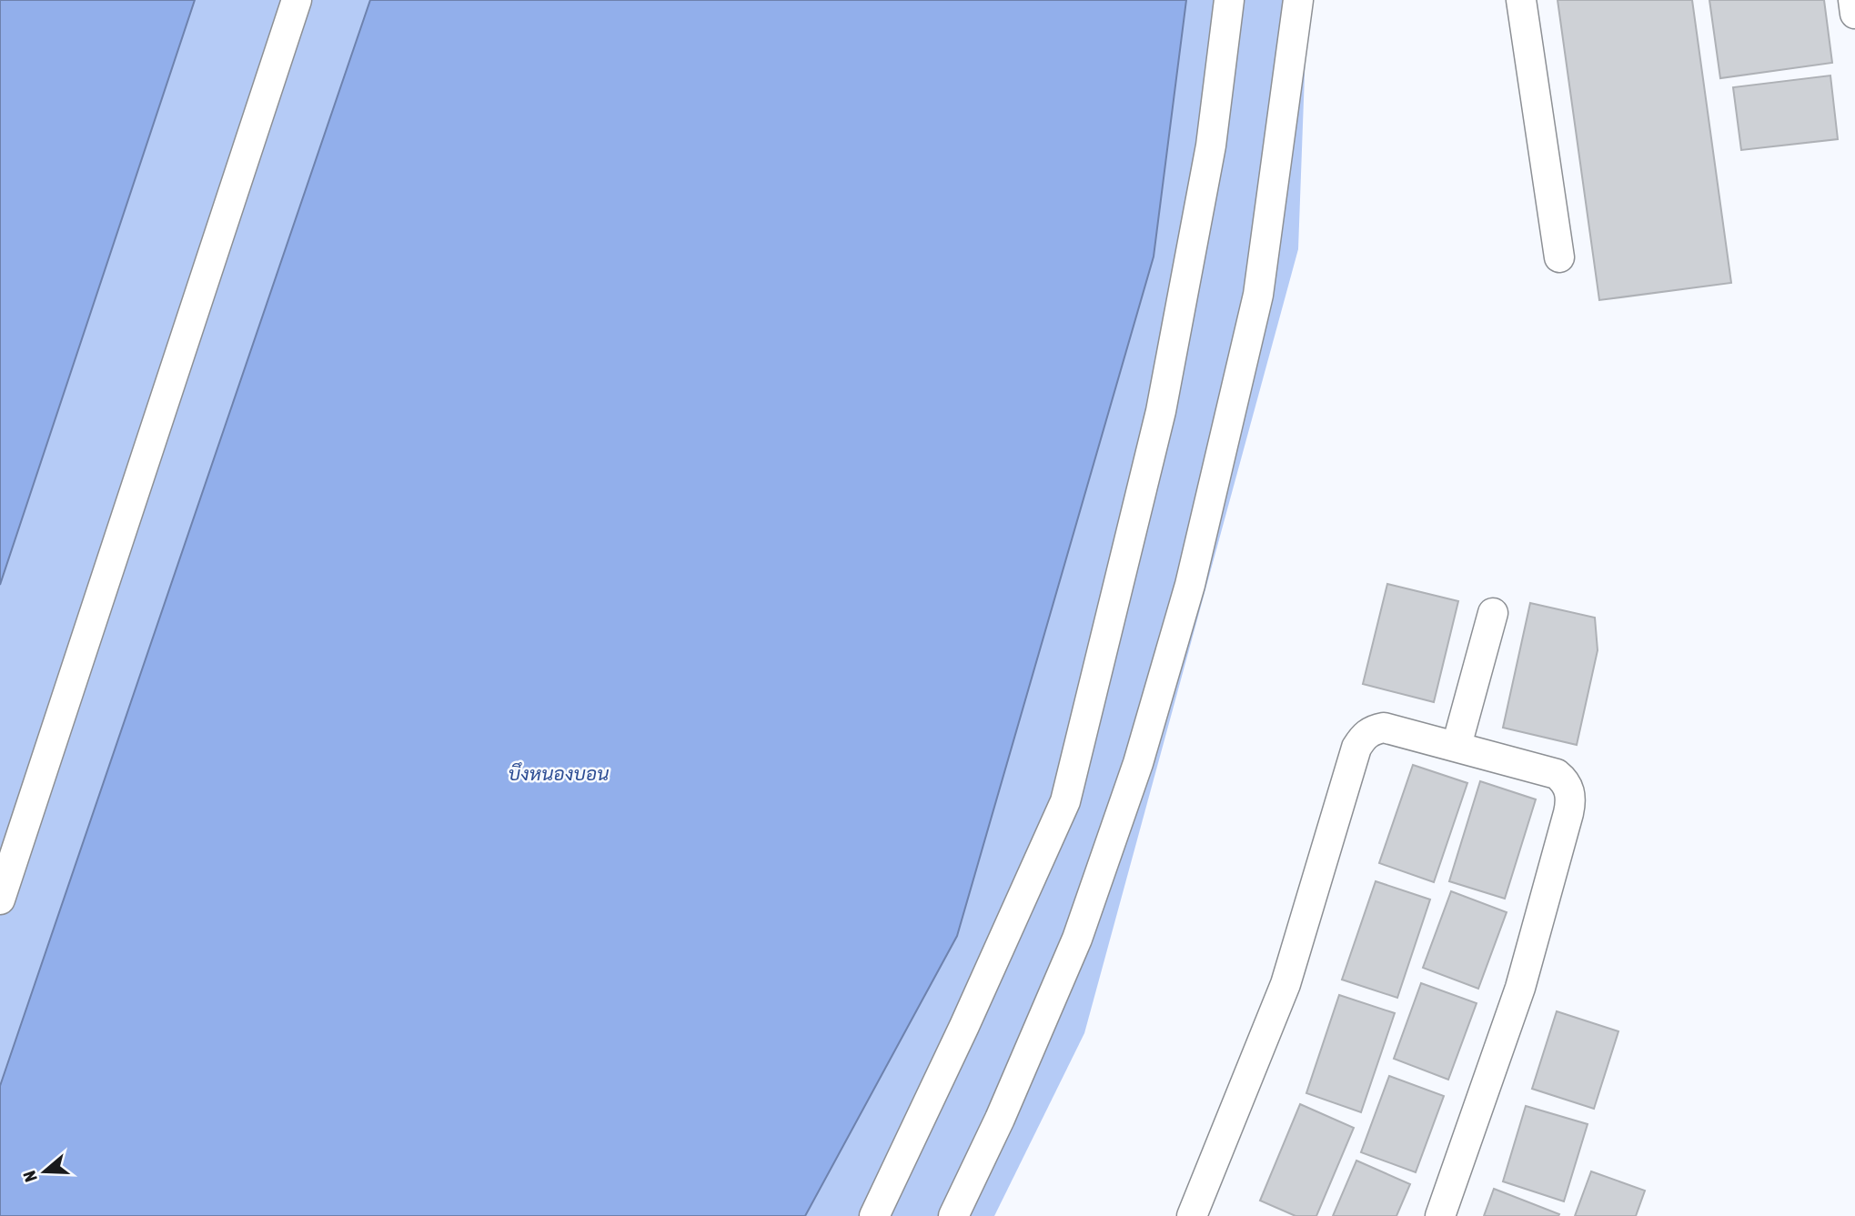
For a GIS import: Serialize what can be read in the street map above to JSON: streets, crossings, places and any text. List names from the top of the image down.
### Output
{
  "water": ["บึงหนองบอน"],
  "north": "left"
}
